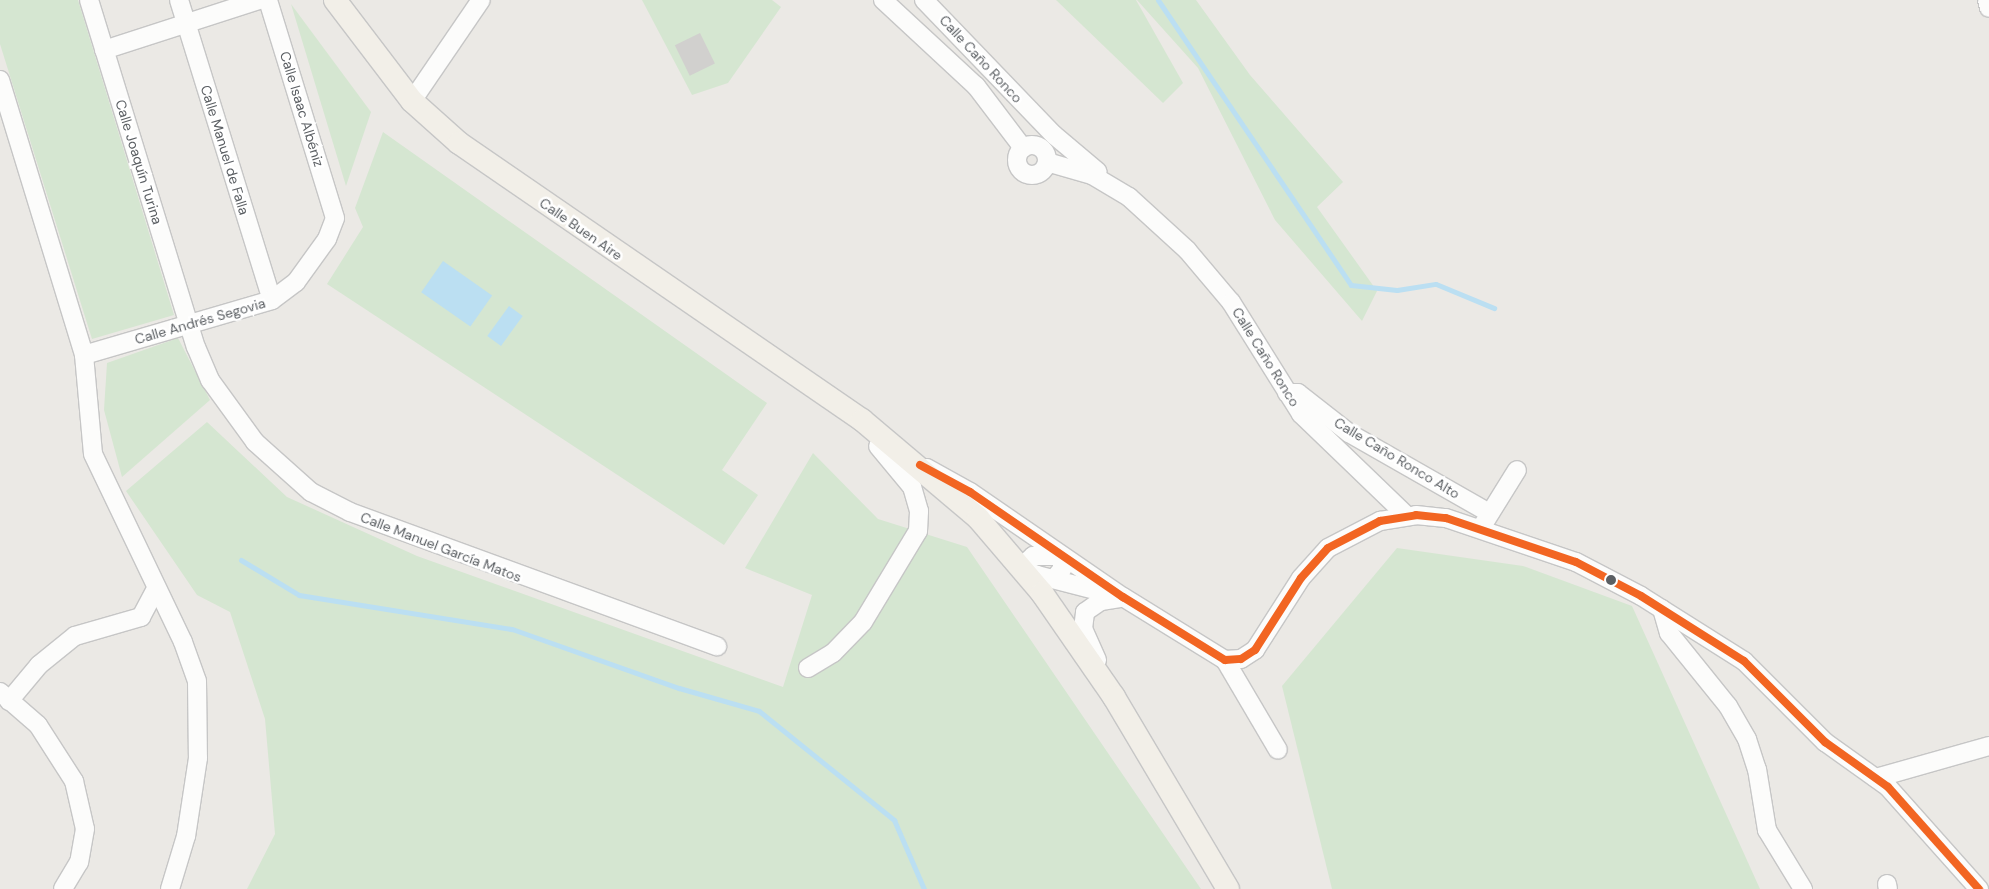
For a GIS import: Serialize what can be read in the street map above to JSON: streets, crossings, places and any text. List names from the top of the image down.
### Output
{
  "streets": {
    "main road": ["Calle Buen Aire"],
    "street": [
      "Calle Caño Ronco",
      "Calle Isaac Albéniz",
      "Calle Manuel de Falla",
      "Calle Joaquín Turina",
      "Calle Andrés Segovia",
      "Calle Caño Ronco Alto",
      "Calle Manuel García Matos"
    ]
  },
  "crossings": [
    ["Calle Caño Ronco", "Calle Caño Ronco Alto"],
    ["Calle Isaac Albéniz", "Calle Andrés Segovia"],
    ["Calle Manuel de Falla", "Calle Andrés Segovia"],
    ["Calle Joaquín Turina", "Calle Andrés Segovia"],
    ["Calle Joaquín Turina", "Calle Manuel García Matos"],
    ["Calle Andrés Segovia", "Calle Manuel García Matos"]
  ]
}
